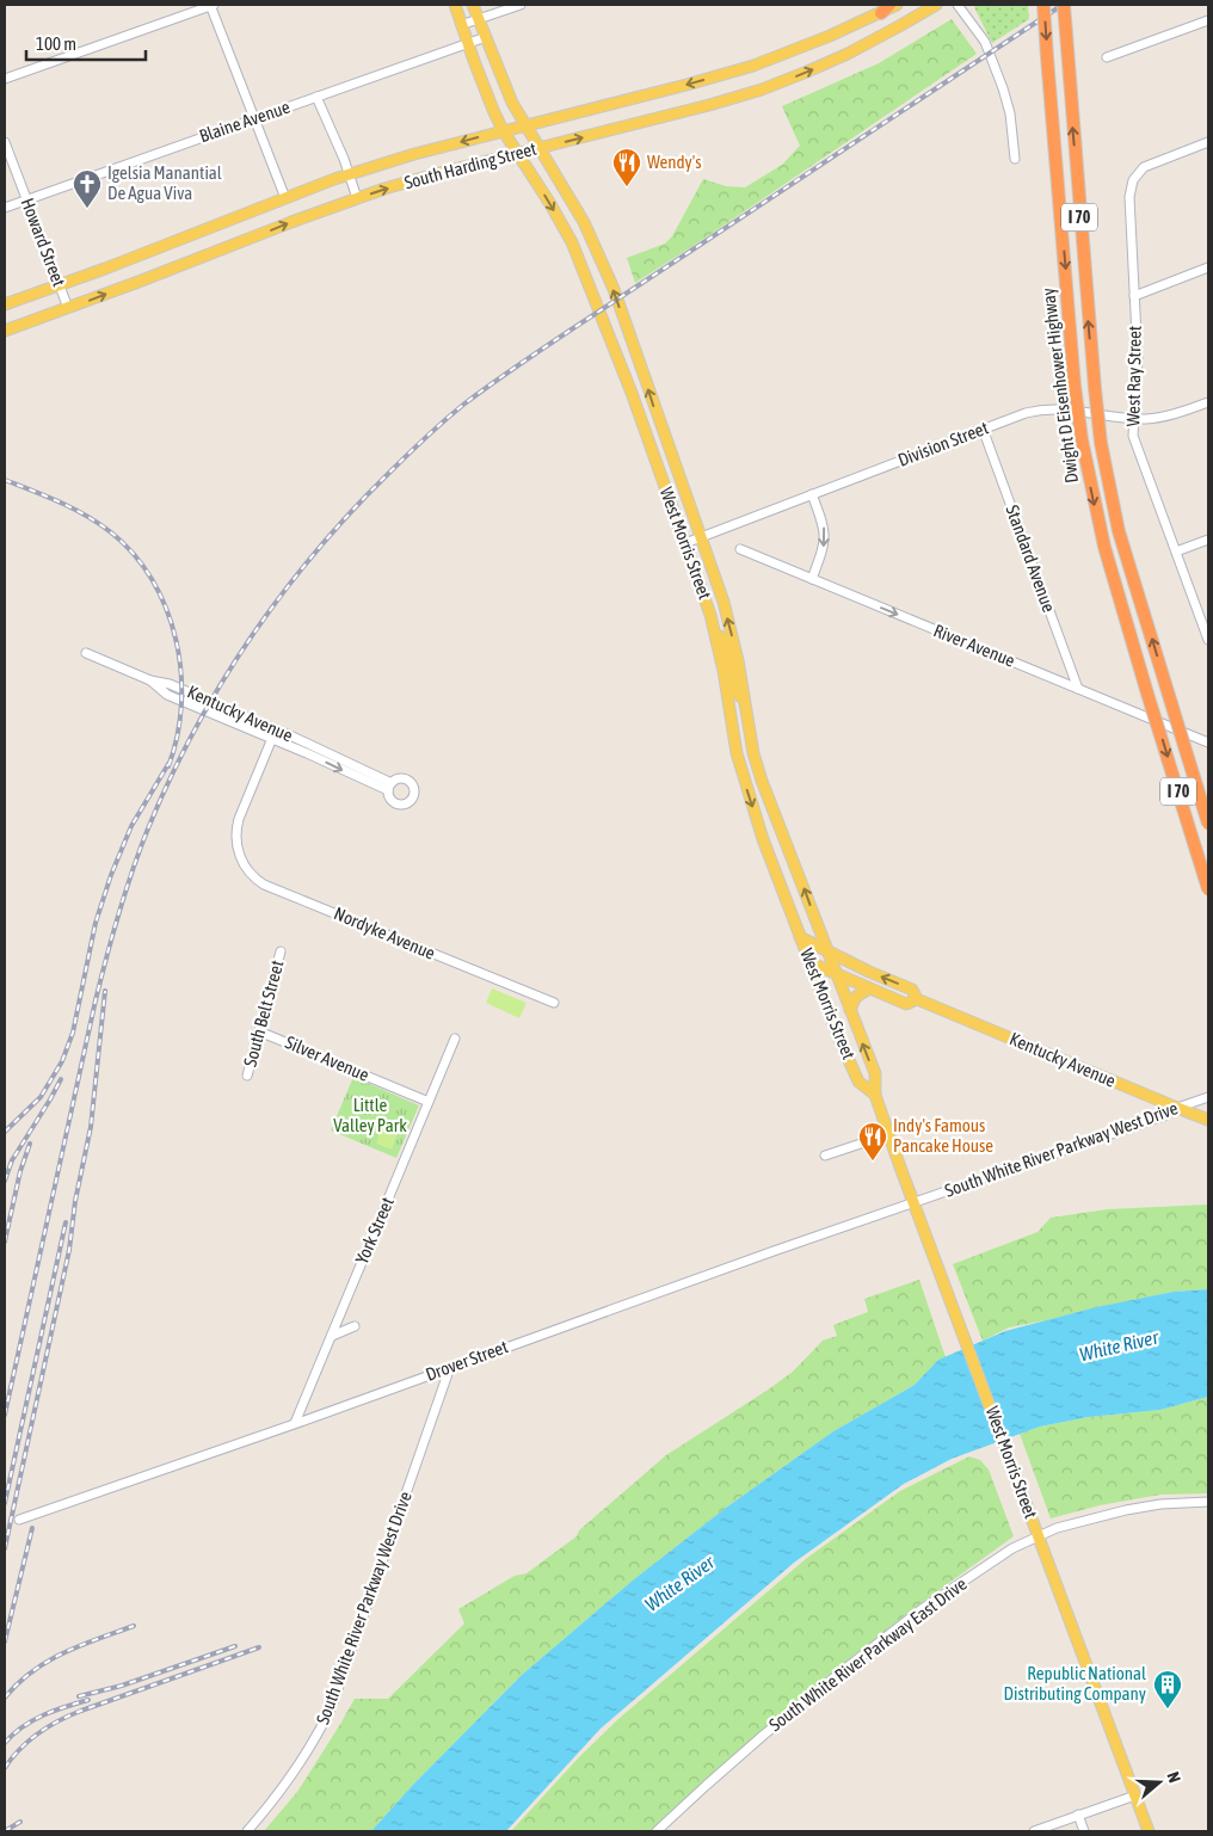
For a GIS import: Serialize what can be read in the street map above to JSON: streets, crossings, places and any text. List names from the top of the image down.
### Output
{
  "streets": {
    "highway": ["I 70", "Dwight D Eisenhower Highway"],
    "main road": ["South Harding Street", "West Morris Street", "Kentucky Avenue"],
    "street": [
      "Blaine Avenue",
      "Howard Street",
      "West Ray Street",
      "Division Street",
      "Standard Avenue",
      "River Avenue",
      "Nordyke Avenue",
      "South Belt Street",
      "Silver Avenue",
      "South White River Parkway West Drive",
      "York Street",
      "Drover Street",
      "South White River Parkway East Drive"
    ]
  },
  "crossings": [
    ["Blaine Avenue", "Howard Street"],
    ["Blaine Avenue", "West Morris Street"],
    ["South Harding Street", "Howard Street"],
    ["South Harding Street", "West Morris Street"],
    ["West Ray Street", "Division Street"],
    ["Division Street", "West Morris Street"],
    ["Division Street", "Standard Avenue"],
    ["West Morris Street", "Kentucky Avenue"],
    ["West Morris Street", "South White River Parkway West Drive"],
    ["West Morris Street", "Drover Street"],
    ["West Morris Street", "South White River Parkway East Drive"],
    ["Standard Avenue", "River Avenue"],
    ["Kentucky Avenue", "Nordyke Avenue"],
    ["Kentucky Avenue", "South White River Parkway West Drive"],
    ["South Belt Street", "Silver Avenue"],
    ["Silver Avenue", "York Street"],
    ["South White River Parkway West Drive", "Drover Street"],
    ["York Street", "Drover Street"]
  ],
  "one_way": ["River Avenue"],
  "water": ["White River"],
  "parks": ["Little Valley Park"],
  "places": {
    "restaurant": ["Wendy's", "Indy's Famous Pancake House"],
    "church": ["Igelsia Manantial De Agua Viva"],
    "building": ["Republic National Distributing Company"]
  },
  "scale_bar": "100 m",
  "north": "right"
}
